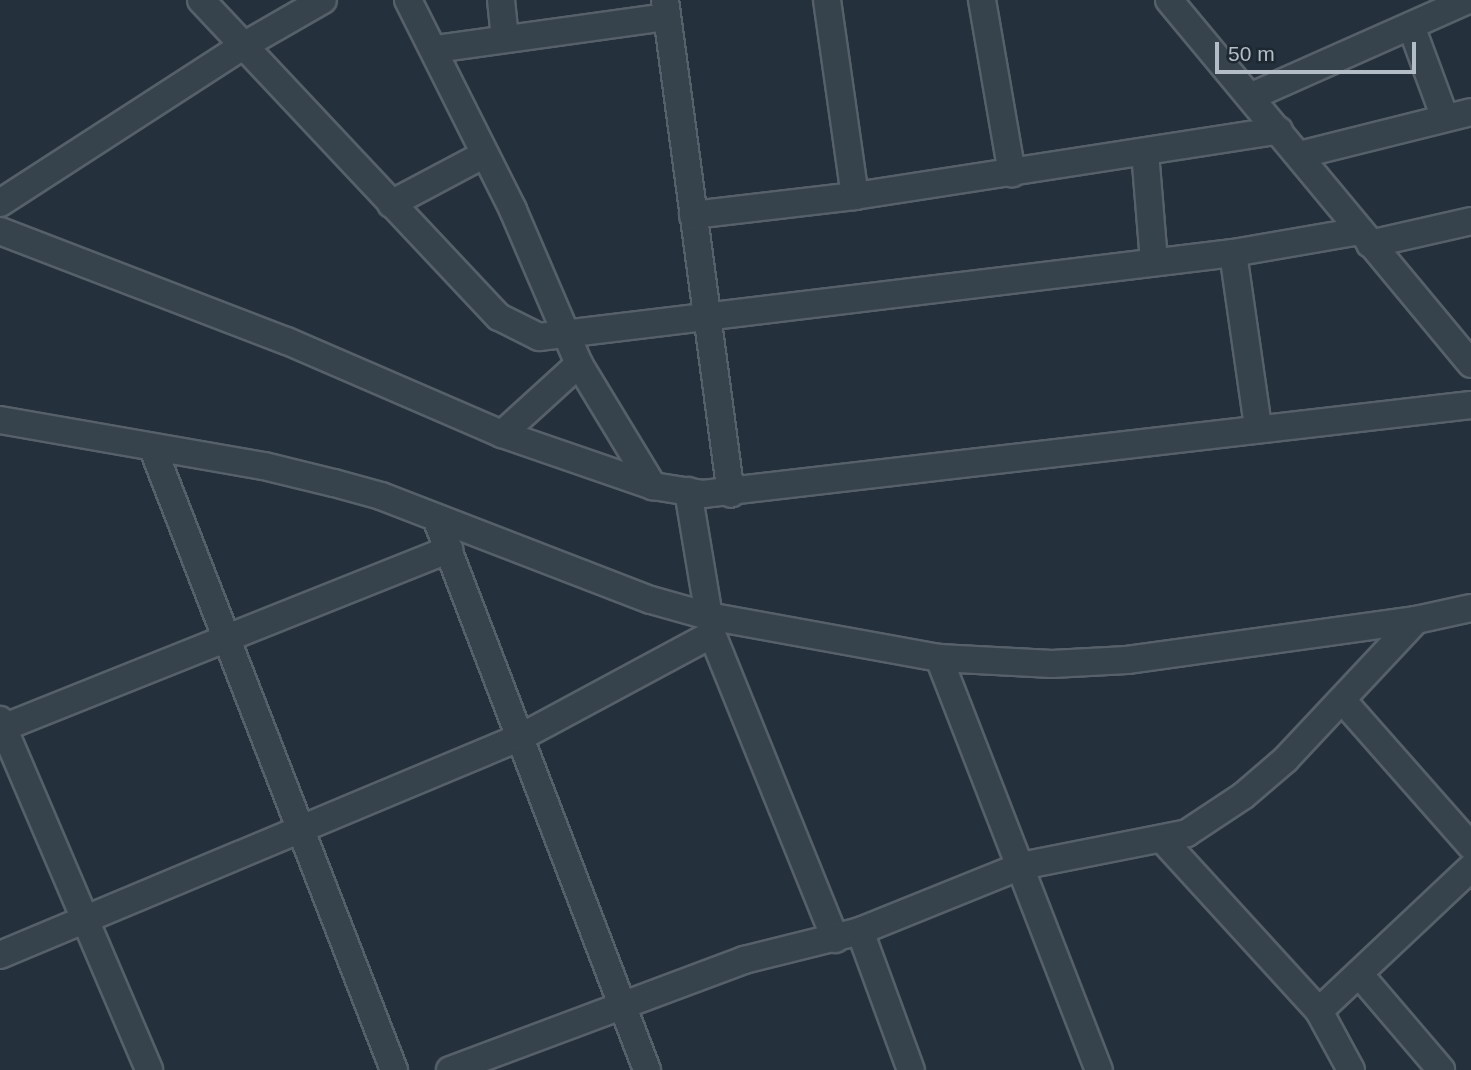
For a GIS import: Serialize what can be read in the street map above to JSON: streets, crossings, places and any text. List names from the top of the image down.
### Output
{
  "scale_bar": "50 m"
}
